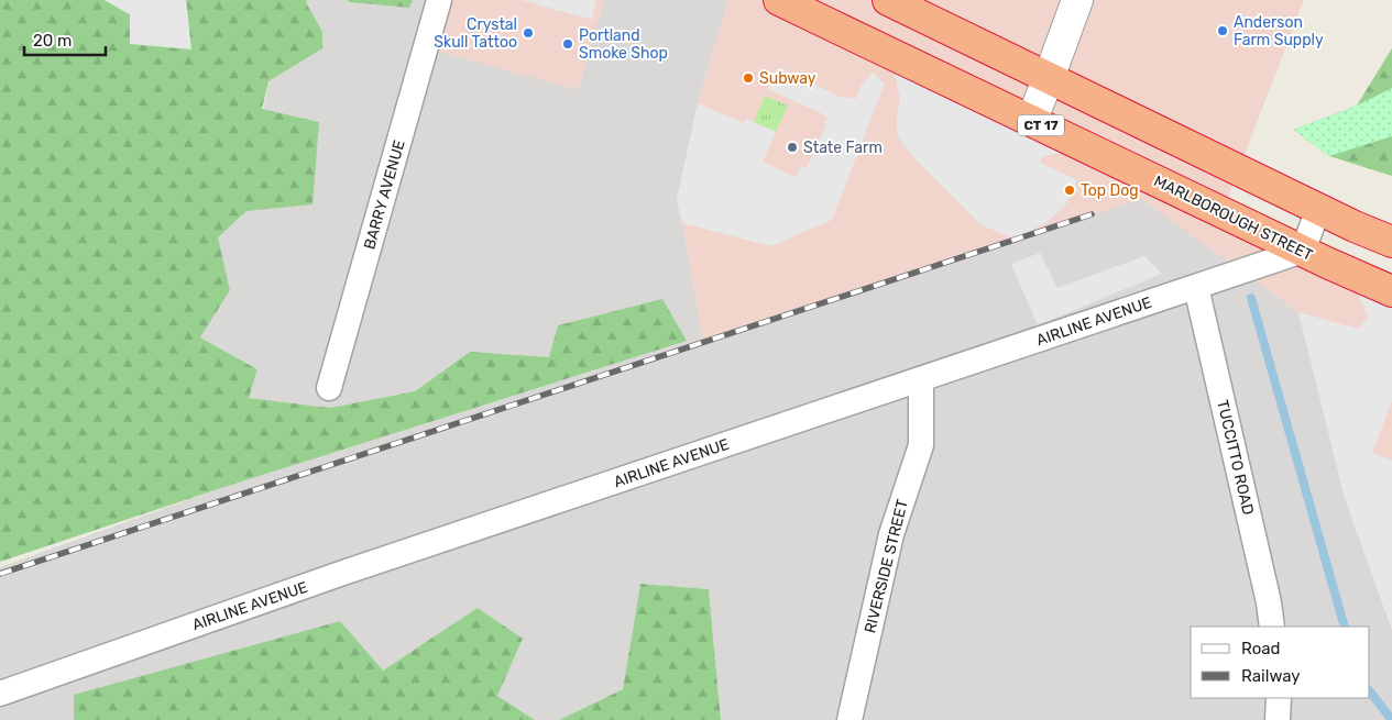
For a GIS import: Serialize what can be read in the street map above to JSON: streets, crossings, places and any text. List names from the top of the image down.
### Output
{
  "streets": {
    "highway": ["CT 17", "MARLBOROUGH STREET"],
    "street": [
      "BARRY AVENUE",
      "AIRLINE AVENUE",
      "TUCCITTO ROAD",
      "RIVERSIDE STREET"
    ]
  },
  "crossings": [
    ["MARLBOROUGH STREET", "AIRLINE AVENUE"],
    ["AIRLINE AVENUE", "TUCCITTO ROAD"],
    ["AIRLINE AVENUE", "RIVERSIDE STREET"]
  ],
  "places": [
    "Anderson Farm Supply",
    "Crystal Skull Tattoo",
    "Portland Smoke Shop",
    "Subway",
    "State Farm",
    "Top Dog"
  ],
  "legend": ["Road", "Railway"],
  "scale_bar": "20 m"
}
